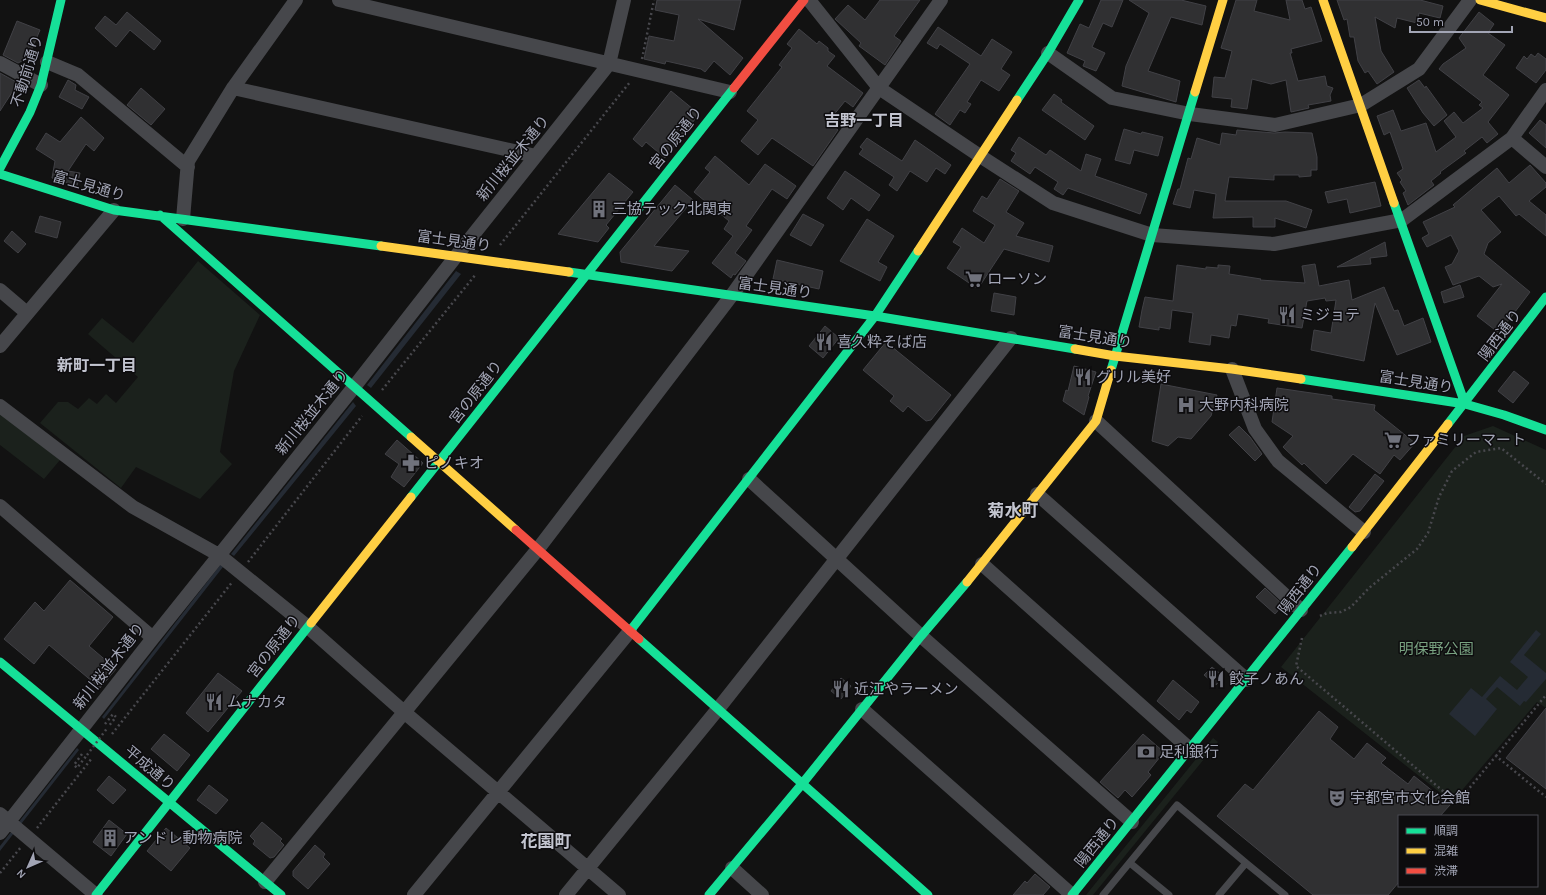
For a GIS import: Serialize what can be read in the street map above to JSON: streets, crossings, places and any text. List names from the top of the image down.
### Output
{
  "streets": {
    "street": [
      "不動前通り",
      "宮の原通り",
      "新川桜並木通り",
      "富士見通り",
      "陽西通り",
      "平成通り"
    ]
  },
  "crossings": [
    ["宮の原通り", "富士見通り"],
    ["宮の原通り", "平成通り"],
    ["新川桜並木通り", "富士見通り"],
    ["新川桜並木通り", "平成通り"],
    ["富士見通り", "陽西通り"]
  ],
  "districts": [
    "吉野一丁目",
    "新町一丁目",
    "菊水町",
    "花園町"
  ],
  "parks": ["明保野公園"],
  "places": {
    "building": ["三協テック北関東", "アンドレ動物病院"],
    "supermarket": ["ローソン", "ファミリーマート"],
    "restaurant": [
      "ミジョテ",
      "喜久粋そば店",
      "グリル美好",
      "餃子ノあん",
      "近江やラーメン",
      "ムナカタ"
    ],
    "hospital": ["大野内科病院"],
    "pharmacy": ["ピノキオ"],
    "bank": ["足利銀行"],
    "theatre": ["宇都宮市文化会館"]
  },
  "legend": ["順調", "混雑", "渋滞"],
  "scale_bar": "50 m",
  "north": "bottom left"
}
